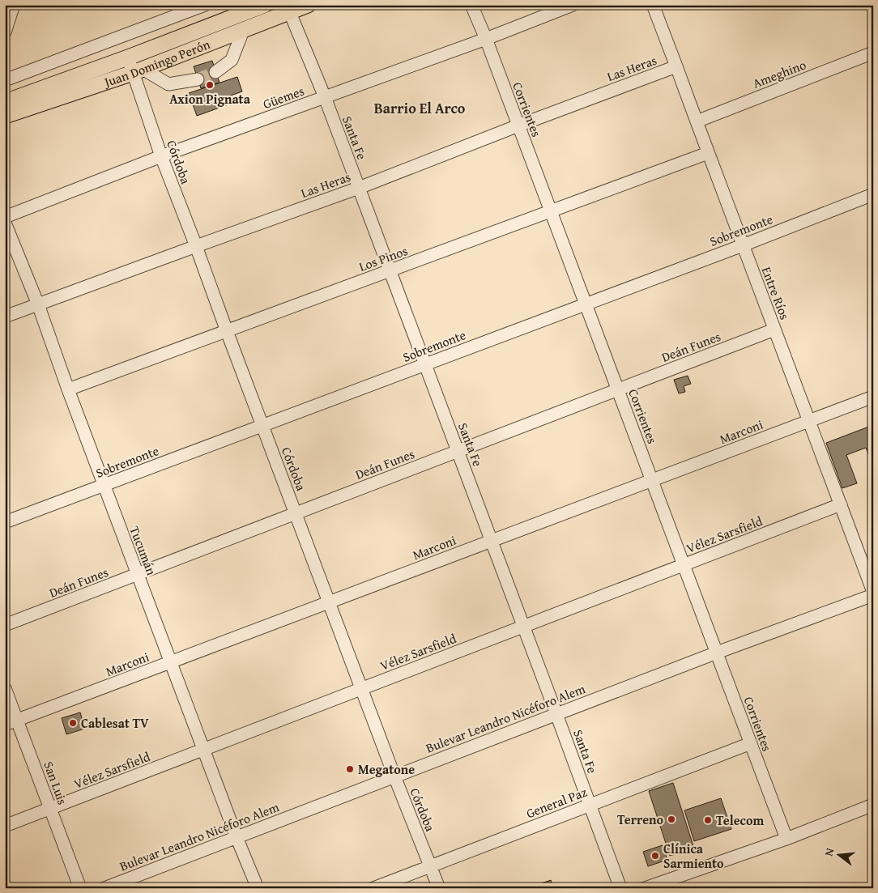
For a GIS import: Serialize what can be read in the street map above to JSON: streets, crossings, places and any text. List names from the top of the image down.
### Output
{
  "streets": {
    "main road": ["Juan Domingo Perón"],
    "street": [
      "Las Heras",
      "Ameghino",
      "Güemes",
      "Corrientes",
      "Santa Fe",
      "Córdoba",
      "Sobremonte",
      "Los Pinos",
      "Entre Ríos",
      "Deán Funes",
      "Marconi",
      "Vélez Sarsfield",
      "Tucumán",
      "Bulevar Leandro Nicéforo Alem",
      "San Luis",
      "General Paz"
    ]
  },
  "crossings": [
    ["Juan Domingo Perón", "Santa Fe"],
    ["Juan Domingo Perón", "Córdoba"],
    ["Las Heras", "Corrientes"],
    ["Las Heras", "Santa Fe"],
    ["Las Heras", "Córdoba"],
    ["Las Heras", "Entre Ríos"],
    ["Las Heras", "Tucumán"],
    ["Ameghino", "Entre Ríos"],
    ["Güemes", "Corrientes"],
    ["Güemes", "Santa Fe"],
    ["Güemes", "Córdoba"],
    ["Corrientes", "Sobremonte"],
    ["Corrientes", "Los Pinos"],
    ["Corrientes", "Deán Funes"],
    ["Corrientes", "Marconi"],
    ["Corrientes", "Vélez Sarsfield"],
    ["Corrientes", "Bulevar Leandro Nicéforo Alem"],
    ["Corrientes", "General Paz"],
    ["Santa Fe", "Sobremonte"],
    ["Santa Fe", "Los Pinos"],
    ["Santa Fe", "Deán Funes"],
    ["Santa Fe", "Marconi"],
    ["Santa Fe", "Vélez Sarsfield"],
    ["Santa Fe", "Bulevar Leandro Nicéforo Alem"],
    ["Santa Fe", "General Paz"],
    ["Córdoba", "Sobremonte"],
    ["Córdoba", "Los Pinos"],
    ["Córdoba", "Deán Funes"],
    ["Córdoba", "Marconi"],
    ["Córdoba", "Vélez Sarsfield"],
    ["Córdoba", "Bulevar Leandro Nicéforo Alem"],
    ["Córdoba", "General Paz"],
    ["Sobremonte", "Entre Ríos"],
    ["Sobremonte", "Tucumán"],
    ["Los Pinos", "Entre Ríos"],
    ["Los Pinos", "Tucumán"],
    ["Entre Ríos", "Deán Funes"],
    ["Entre Ríos", "Marconi"],
    ["Entre Ríos", "Vélez Sarsfield"],
    ["Deán Funes", "Tucumán"],
    ["Marconi", "Tucumán"],
    ["Marconi", "San Luis"],
    ["Vélez Sarsfield", "Tucumán"],
    ["Vélez Sarsfield", "San Luis"],
    ["Tucumán", "Bulevar Leandro Nicéforo Alem"]
  ],
  "districts": ["Barrio El Arco"],
  "places": [
    "Axion Pignata",
    "Cablesat TV",
    "Megatone",
    "Terreno",
    "Telecom",
    "Clínica Sarmiento"
  ],
  "north": "left"
}
